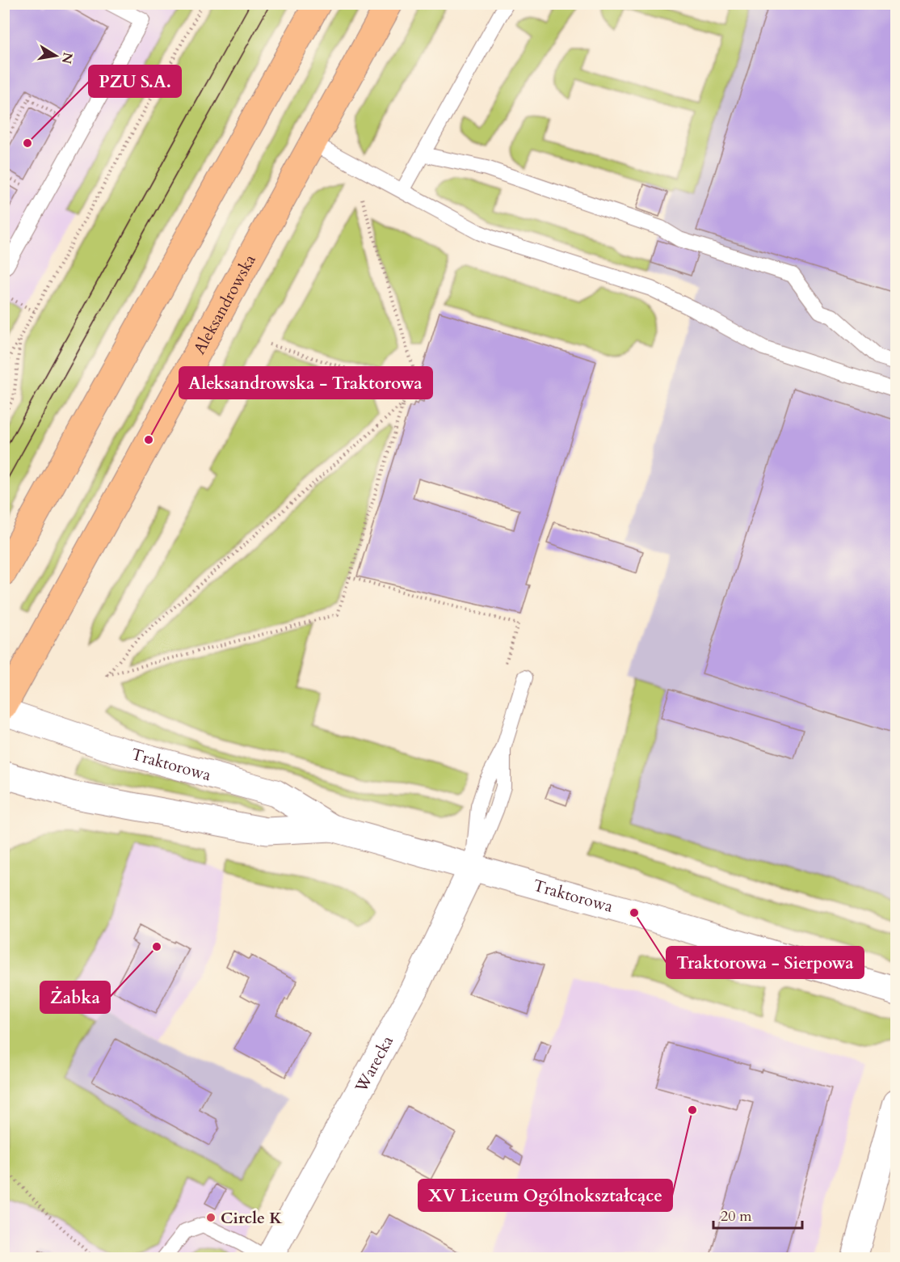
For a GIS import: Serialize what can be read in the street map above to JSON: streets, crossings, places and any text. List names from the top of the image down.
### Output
{
  "streets": {
    "main road": ["Aleksandrowska"],
    "street": ["Traktorowa", "Warecka"]
  },
  "crossings": [
    ["Traktorowa", "Warecka"]
  ],
  "places": [
    "PZU S.A.",
    "Aleksandrowska - Traktorowa",
    "Traktorowa - Sierpowa",
    "Żabka",
    "XV Liceum Ogólnokształcące",
    "Circle K"
  ],
  "scale_bar": "20 m",
  "north": "right"
}
